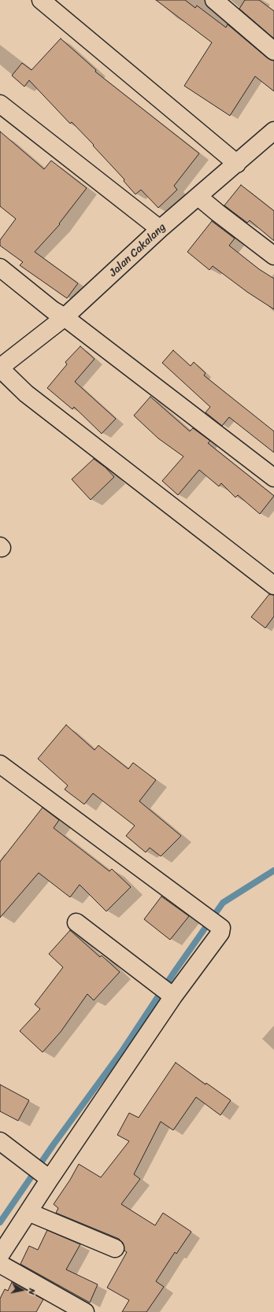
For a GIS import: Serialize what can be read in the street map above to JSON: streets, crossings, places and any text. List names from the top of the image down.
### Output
{
  "streets": {
    "street": ["Jalan Cakalang"]
  },
  "north": "right"
}
